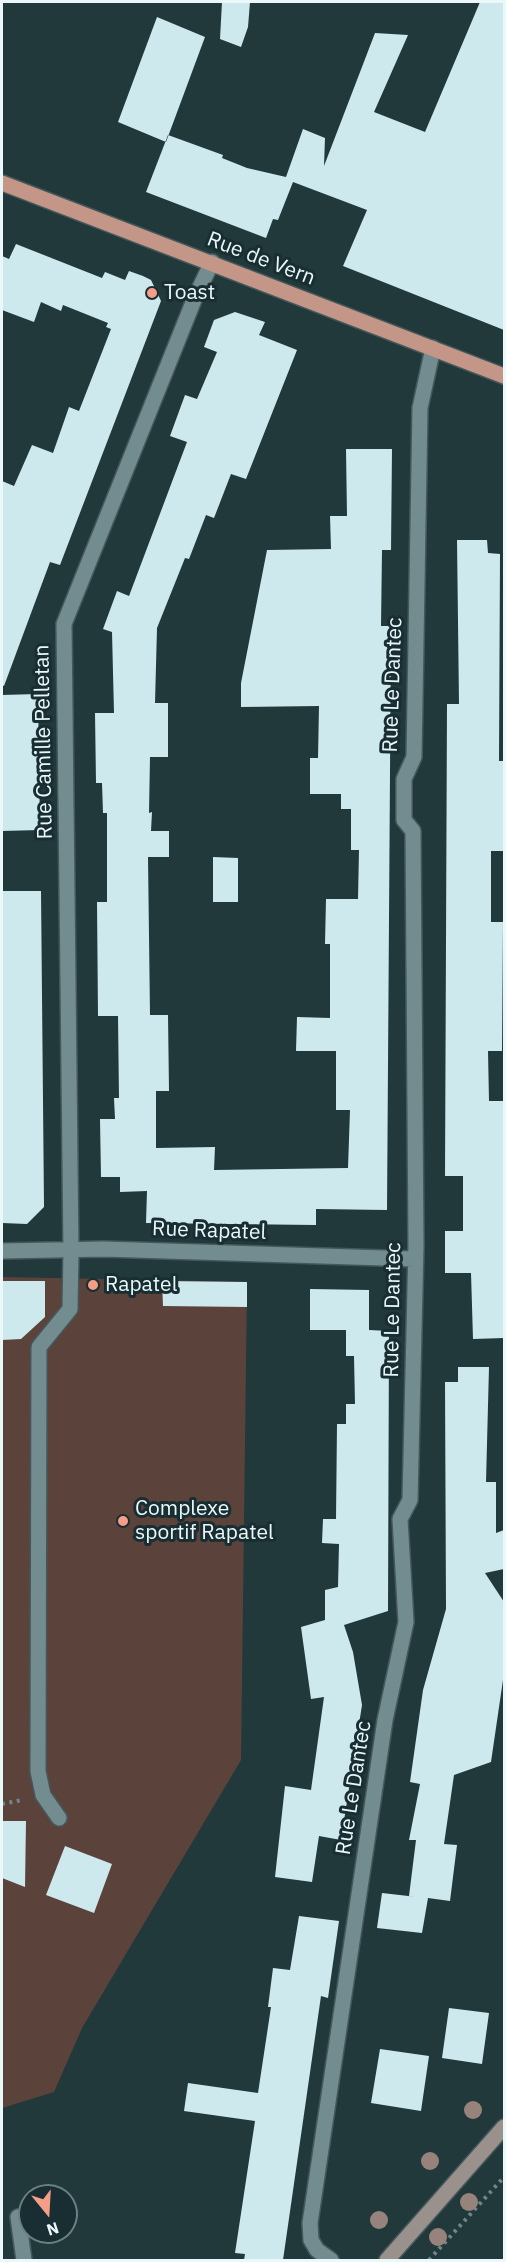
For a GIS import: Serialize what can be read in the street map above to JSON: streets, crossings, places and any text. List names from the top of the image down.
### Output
{
  "streets": {
    "main road": ["Rue de Vern"],
    "street": ["Rue Le Dantec", "Rue Camille Pelletan", "Rue Rapatel"]
  },
  "crossings": [
    ["Rue de Vern", "Rue Le Dantec"],
    ["Rue de Vern", "Rue Camille Pelletan"],
    ["Rue Le Dantec", "Rue Rapatel"],
    ["Rue Camille Pelletan", "Rue Rapatel"]
  ],
  "places": ["Toast", "Rapatel", "Complexe sportif Rapatel"],
  "north": "bottom"
}
